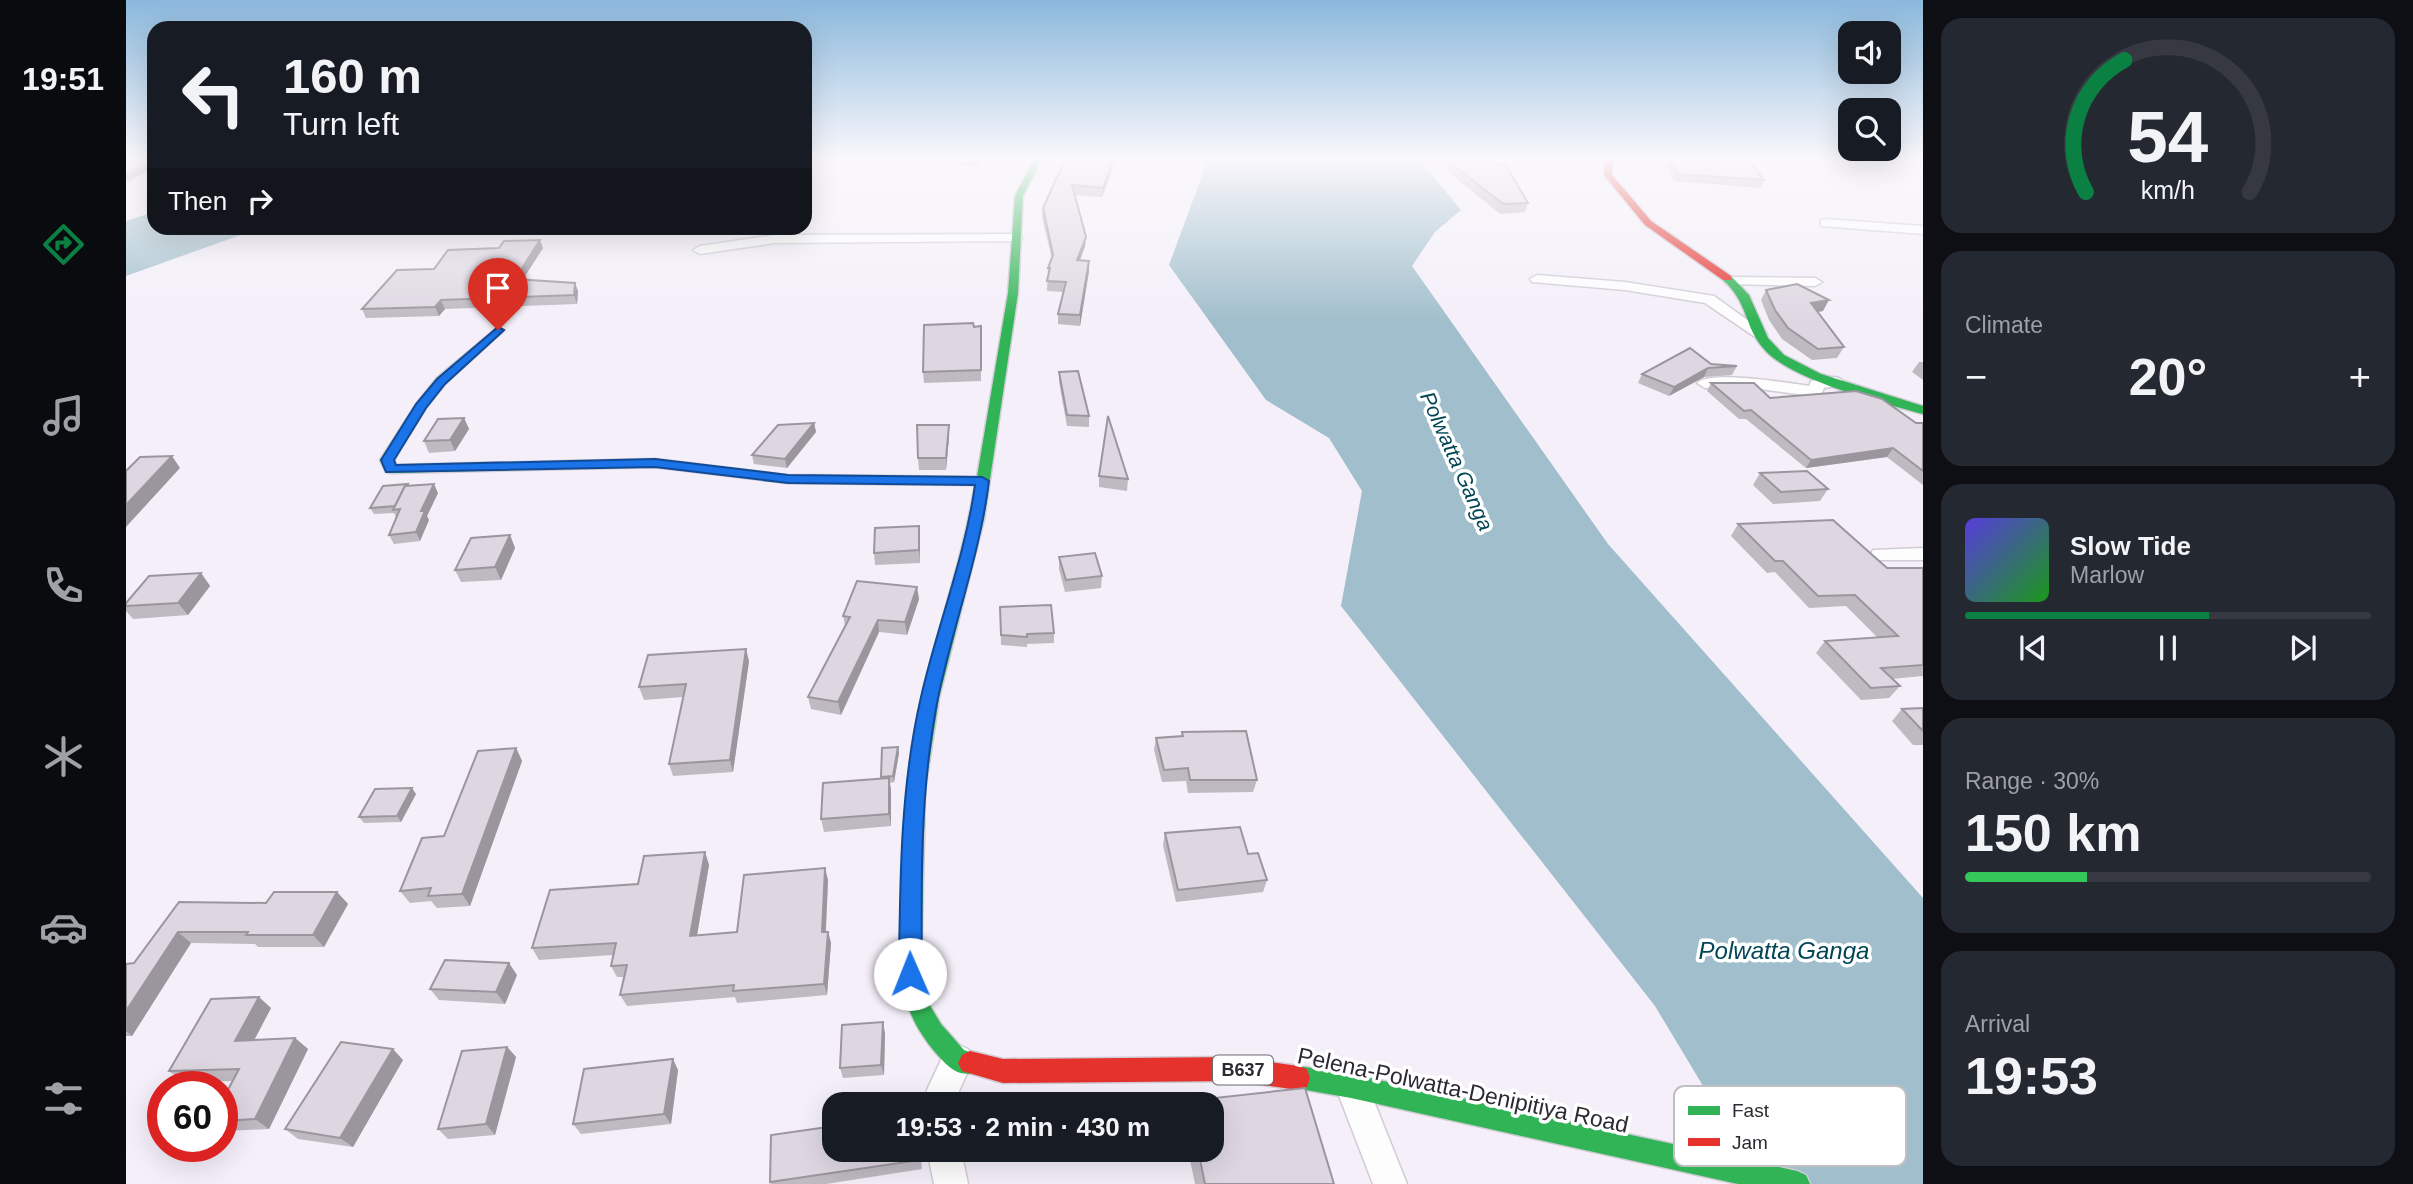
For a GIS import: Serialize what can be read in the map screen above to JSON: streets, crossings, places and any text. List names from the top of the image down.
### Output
{
  "streets": {
    "main road": ["B637", "Pelena-Polwatta-Denipitiya Road"]
  },
  "water": ["Polwatta Ganga"],
  "legend": ["Fast", "Jam"],
  "page": {
    "tabs": "19:51",
    "turn": ["160 m", "Turn left"],
    "then": "Then",
    "tile": [
      "Climate",
      ["Range · 30%", "150 km"],
      ["Arrival", "19:53"]
    ],
    "heat": ["−", "20°", "+"],
    "song": ["Slow Tide", "Marlow"],
    "limit": "60",
    "trip": "19:53 · 2 min · 430 m",
    "gauge": ["54", "km/h"]
  }
}
